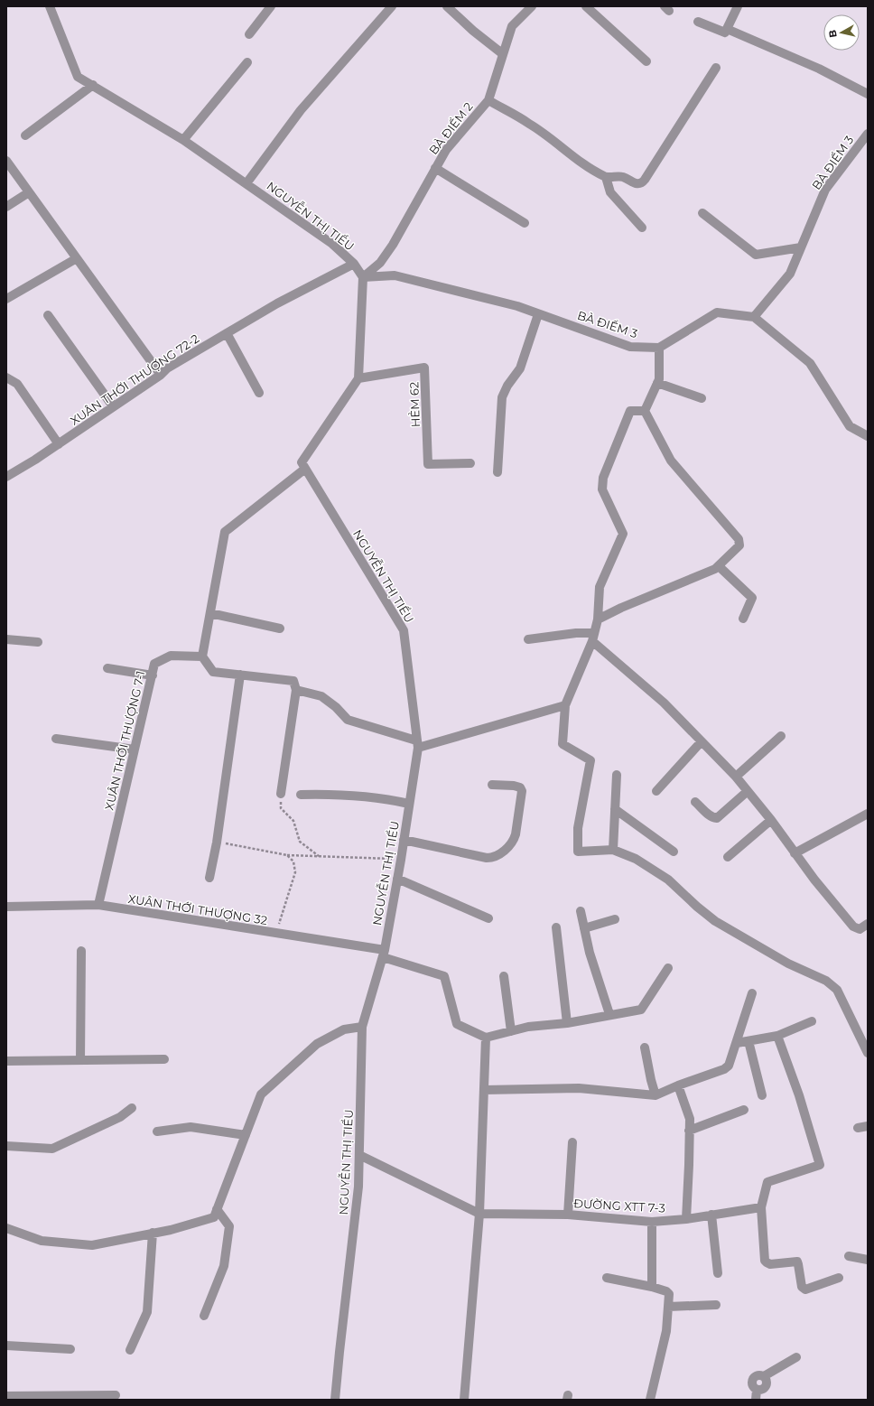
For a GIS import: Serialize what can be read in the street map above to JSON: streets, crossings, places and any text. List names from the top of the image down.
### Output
{
  "streets": {
    "street": [
      "BÀ ĐIỂM 2",
      "BÀ ĐIỂM 3",
      "NGUYỄN THỊ TIỂU",
      "XUÂN THỚI THƯỢNG 72-2",
      "HẺM 62",
      "XUÂN THỚI THƯỢNG 7-1",
      "XUÂN THỚI THƯỢNG 32",
      "ĐƯỜNG XTT 7-3"
    ]
  },
  "crossings": [
    ["BÀ ĐIỂM 2", "BÀ ĐIỂM 3"],
    ["BÀ ĐIỂM 2", "NGUYỄN THỊ TIỂU"],
    ["BÀ ĐIỂM 3", "NGUYỄN THỊ TIỂU"],
    ["NGUYỄN THỊ TIỂU", "XUÂN THỚI THƯỢNG 72-2"],
    ["NGUYỄN THỊ TIỂU", "XUÂN THỚI THƯỢNG 32"],
    ["NGUYỄN THỊ TIỂU", "ĐƯỜNG XTT 7-3"],
    ["XUÂN THỚI THƯỢNG 7-1", "XUÂN THỚI THƯỢNG 32"]
  ],
  "north": "left"
}
